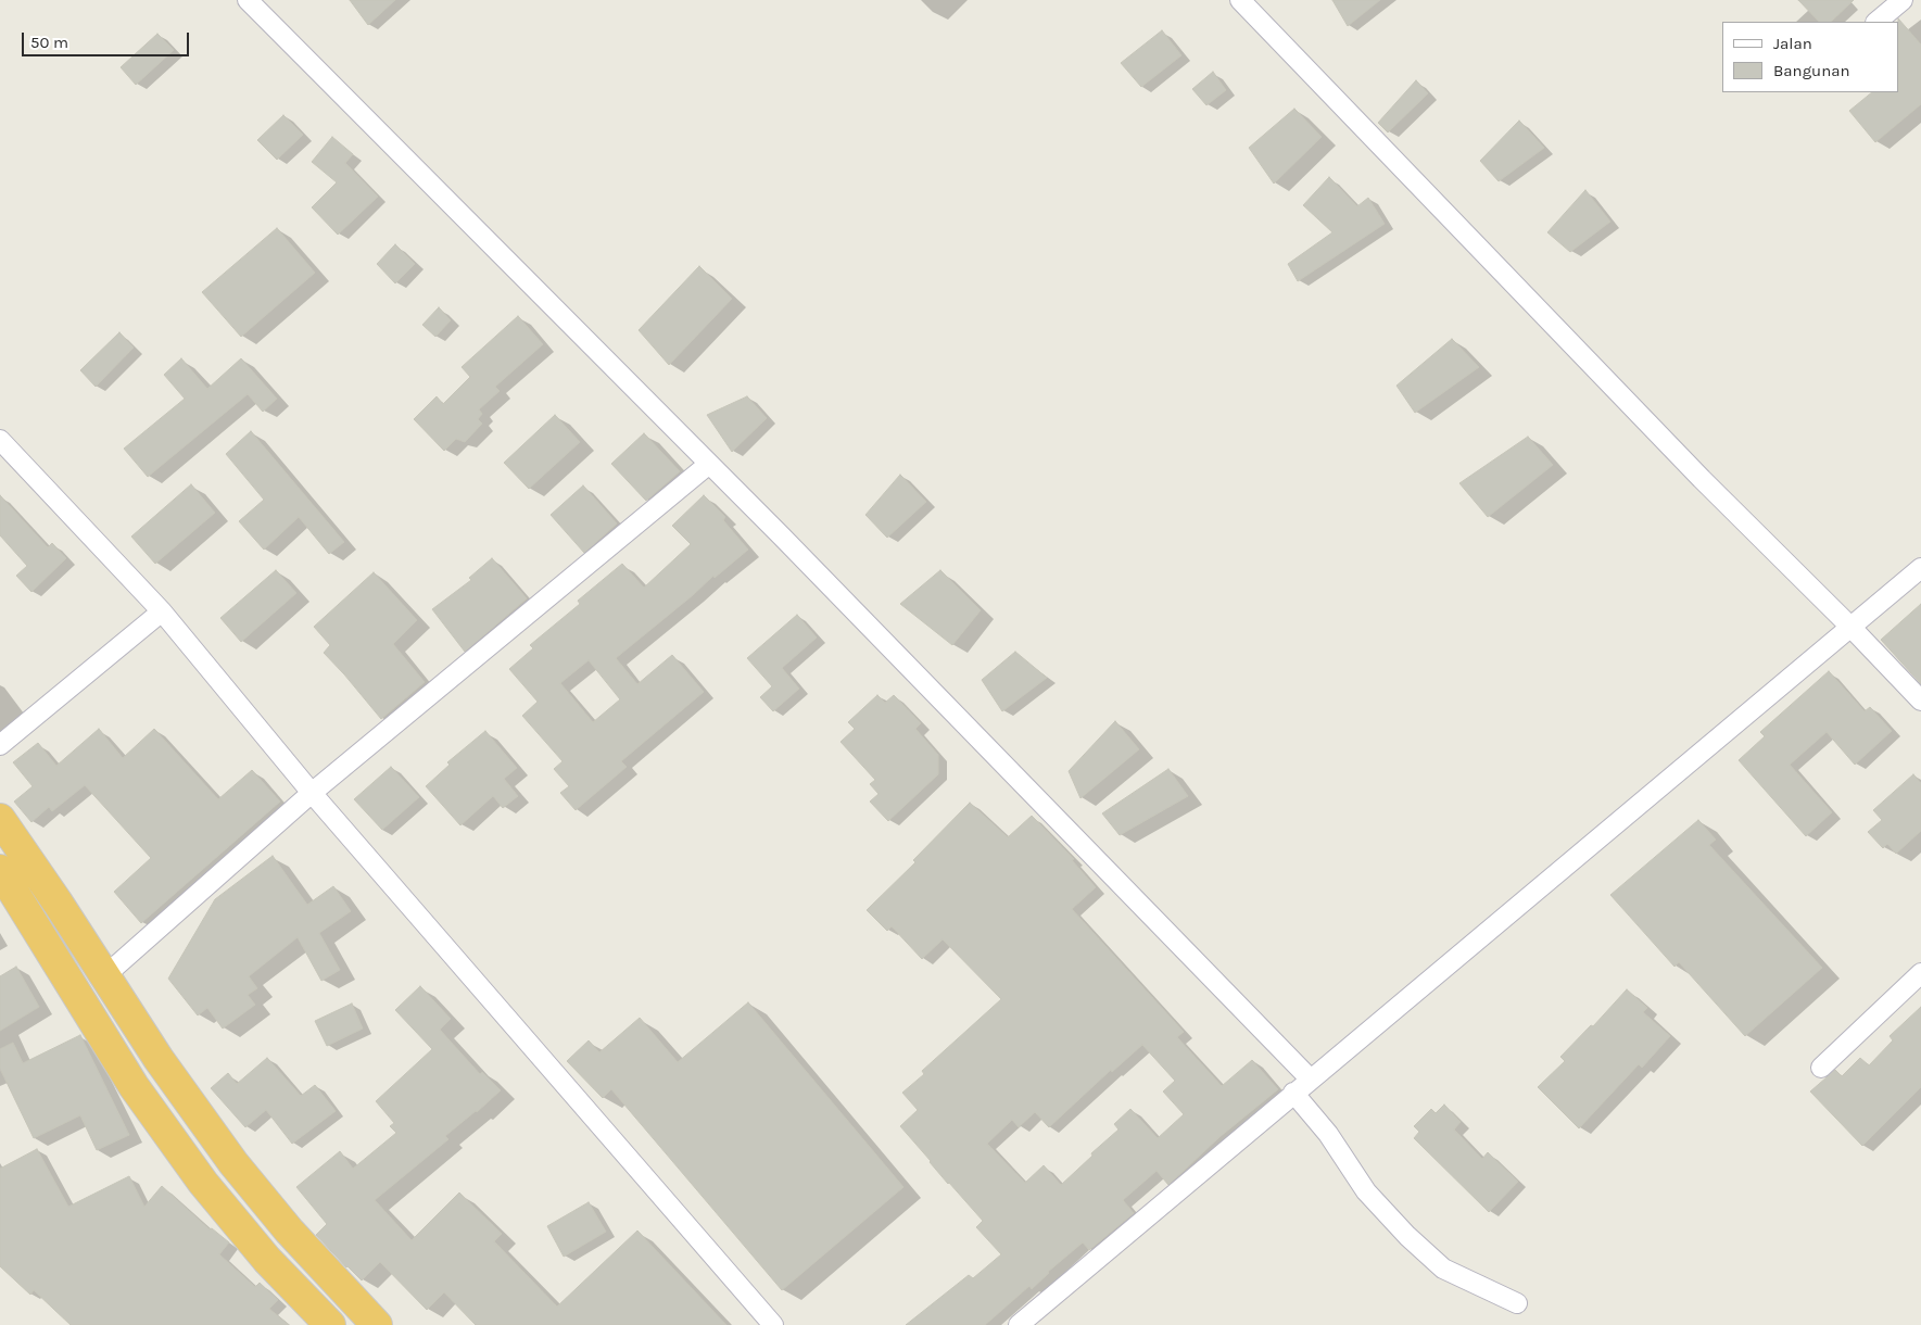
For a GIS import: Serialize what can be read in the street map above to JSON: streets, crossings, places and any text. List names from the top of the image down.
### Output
{
  "legend": ["Jalan", "Bangunan"],
  "scale_bar": "50 m"
}
